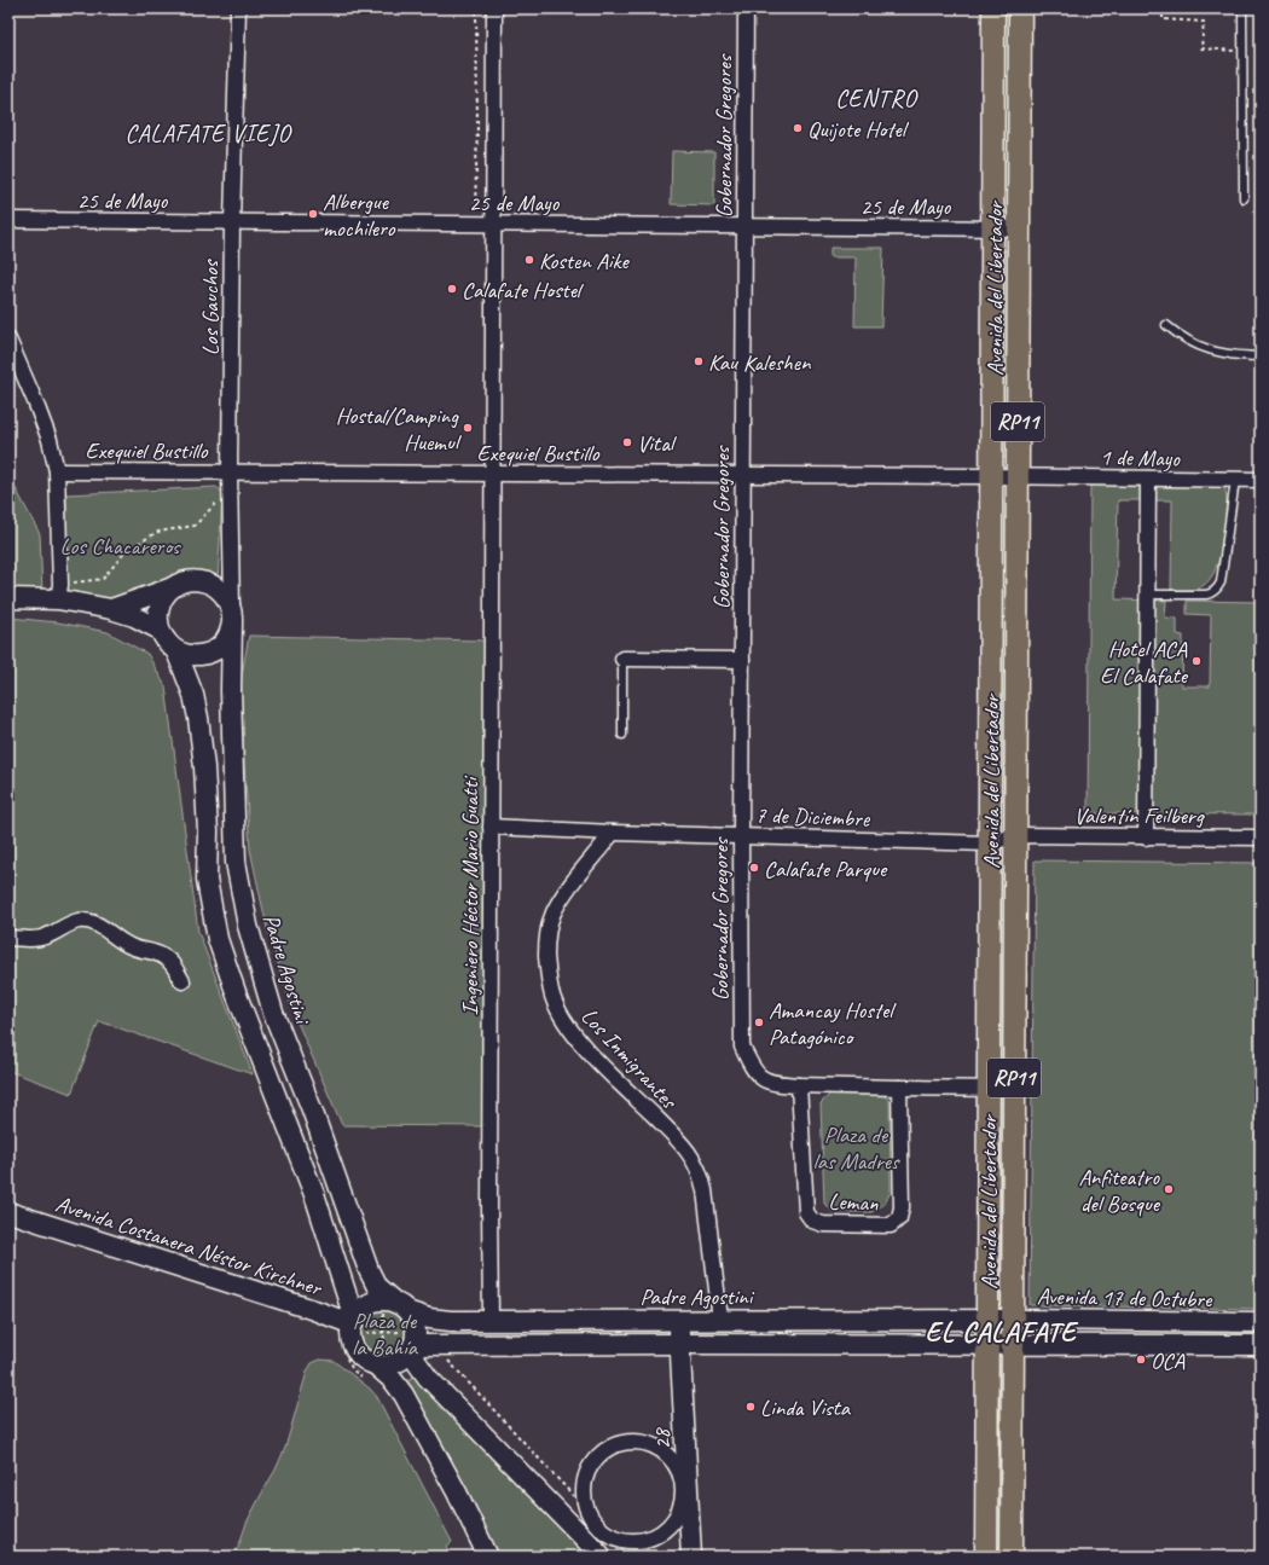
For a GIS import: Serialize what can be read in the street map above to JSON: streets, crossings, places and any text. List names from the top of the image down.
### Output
{
  "streets": {
    "main road": ["Avenida del Libertador", "RP11"],
    "street": [
      "Gobernador Gregores",
      "25 de Mayo",
      "Los Gauchos",
      "Exequiel Bustillo",
      "1 de Mayo",
      "Valentín Feilberg",
      "7 de Diciembre",
      "Ingeniero Héctor Mario Guatti",
      "Padre Agostini",
      "Los Inmigrantes",
      "Leman",
      "Avenida Costanera Néstor Kirchner",
      "Avenida 17 de Octubre",
      "28"
    ]
  },
  "crossings": [
    ["Gobernador Gregores", "25 de Mayo"],
    ["Gobernador Gregores", "Exequiel Bustillo"],
    ["Gobernador Gregores", "7 de Diciembre"],
    ["Gobernador Gregores", "Leman"],
    ["25 de Mayo", "Avenida del Libertador"],
    ["25 de Mayo", "Los Gauchos"],
    ["25 de Mayo", "Ingeniero Héctor Mario Guatti"],
    ["Avenida del Libertador", "Exequiel Bustillo"],
    ["Avenida del Libertador", "1 de Mayo"],
    ["Avenida del Libertador", "Valentín Feilberg"],
    ["Avenida del Libertador", "7 de Diciembre"],
    ["Avenida del Libertador", "Padre Agostini"],
    ["Avenida del Libertador", "Avenida 17 de Octubre"],
    ["Los Gauchos", "Exequiel Bustillo"],
    ["Los Gauchos", "Padre Agostini"],
    ["Exequiel Bustillo", "1 de Mayo"],
    ["Exequiel Bustillo", "Ingeniero Héctor Mario Guatti"],
    ["Valentín Feilberg", "7 de Diciembre"],
    ["7 de Diciembre", "Ingeniero Héctor Mario Guatti"],
    ["7 de Diciembre", "Los Inmigrantes"],
    ["Ingeniero Héctor Mario Guatti", "Padre Agostini"],
    ["Padre Agostini", "Los Inmigrantes"],
    ["Padre Agostini", "Avenida 17 de Octubre"],
    ["Padre Agostini", "28"]
  ],
  "districts": ["CENTRO", "CALAFATE VIEJO", "EL CALAFATE"],
  "parks": ["Los Chacareros", "Plaza de las Madres", "Plaza de la Bahía"],
  "places": [
    "Quijote Hotel",
    "Albergue mochilero",
    "Kosten Aike",
    "Calafate Hostel",
    "Kau Kaleshen",
    "Hostal/Camping Huemul",
    "Vital",
    "Hotel ACA El Calafate",
    "Calafate Parque",
    "Amancay Hostel Patagónico",
    "Anfiteatro del Bosque",
    "OCA",
    "Linda Vista"
  ]
}
